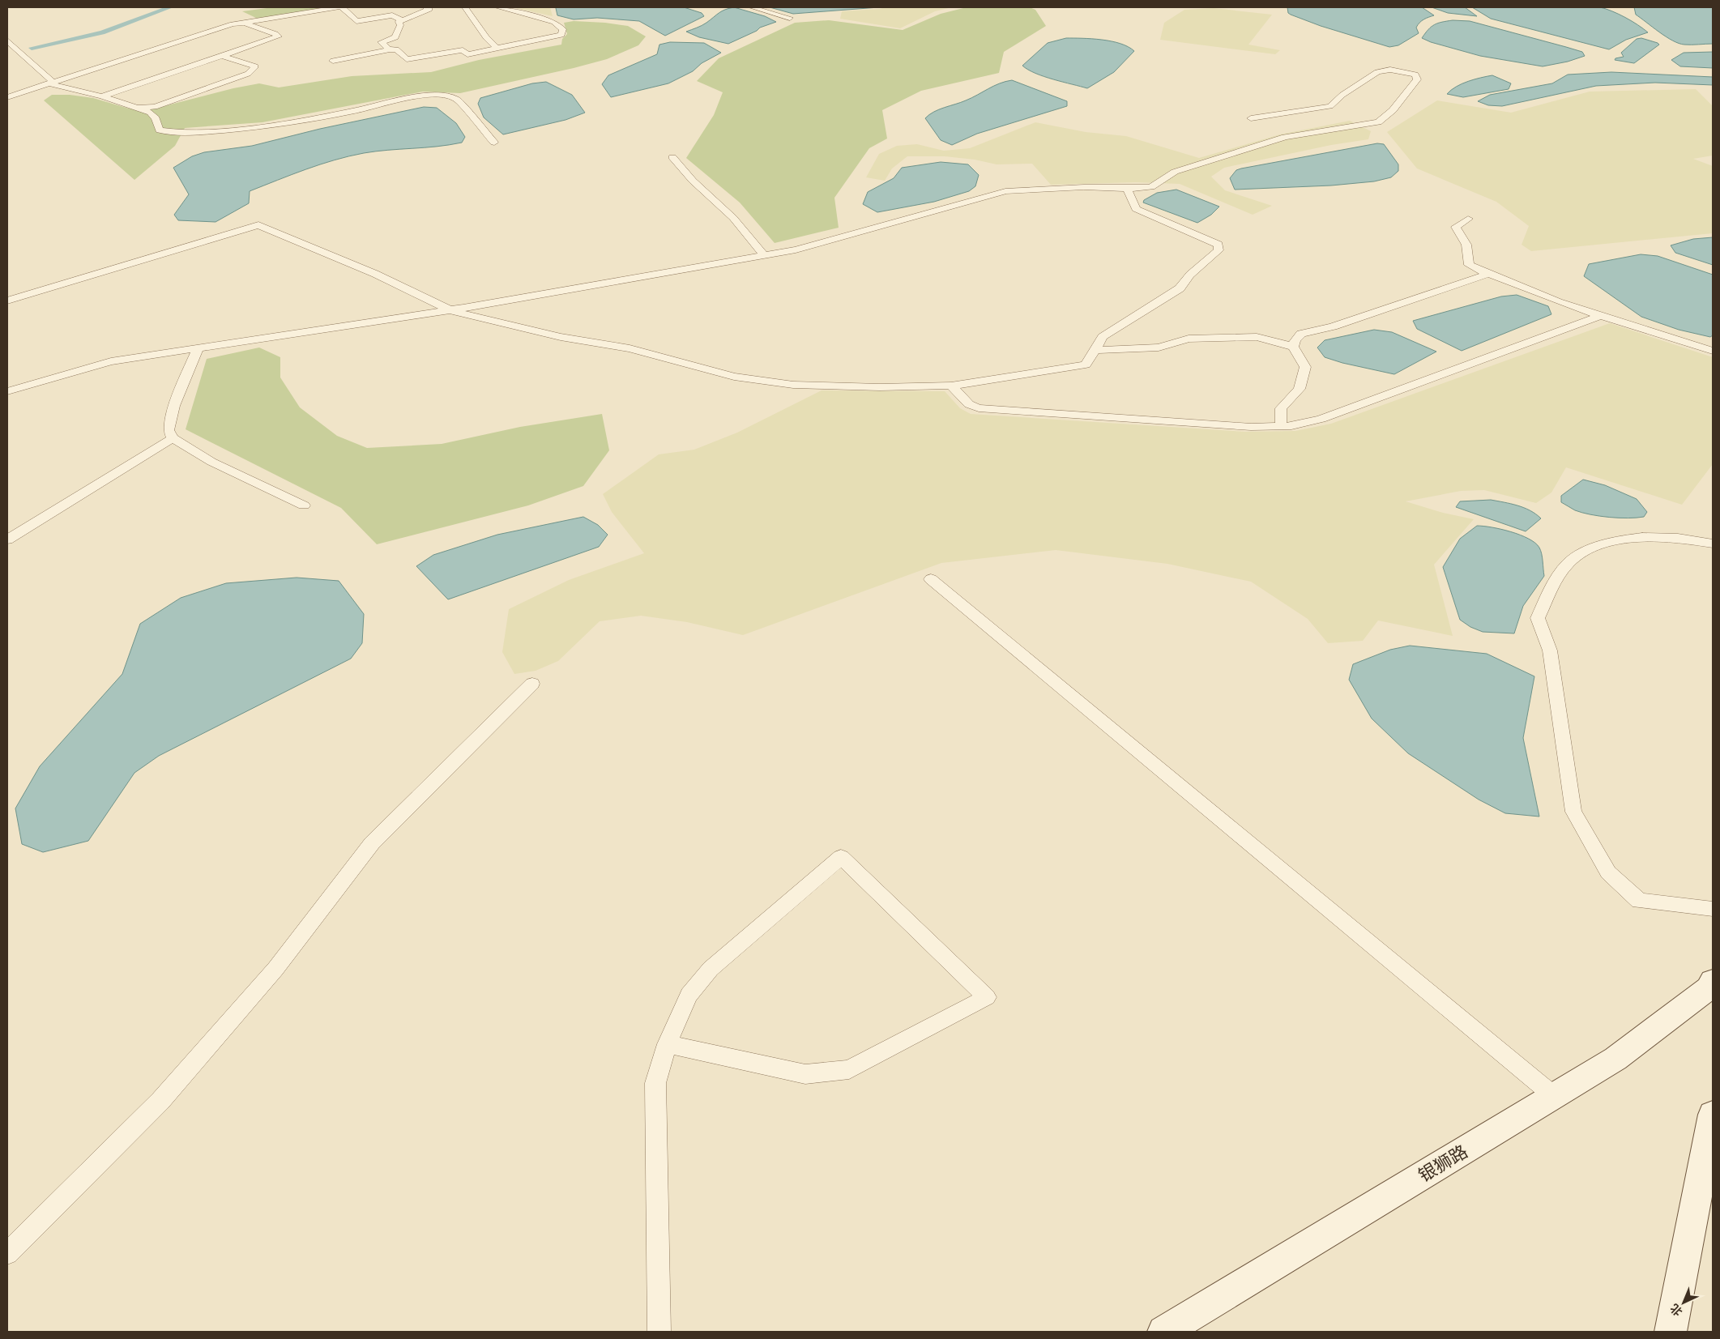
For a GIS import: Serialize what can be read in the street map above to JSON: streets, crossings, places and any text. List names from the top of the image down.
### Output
{
  "streets": {
    "main road": ["银狮路"]
  },
  "north": "bottom left"
}
